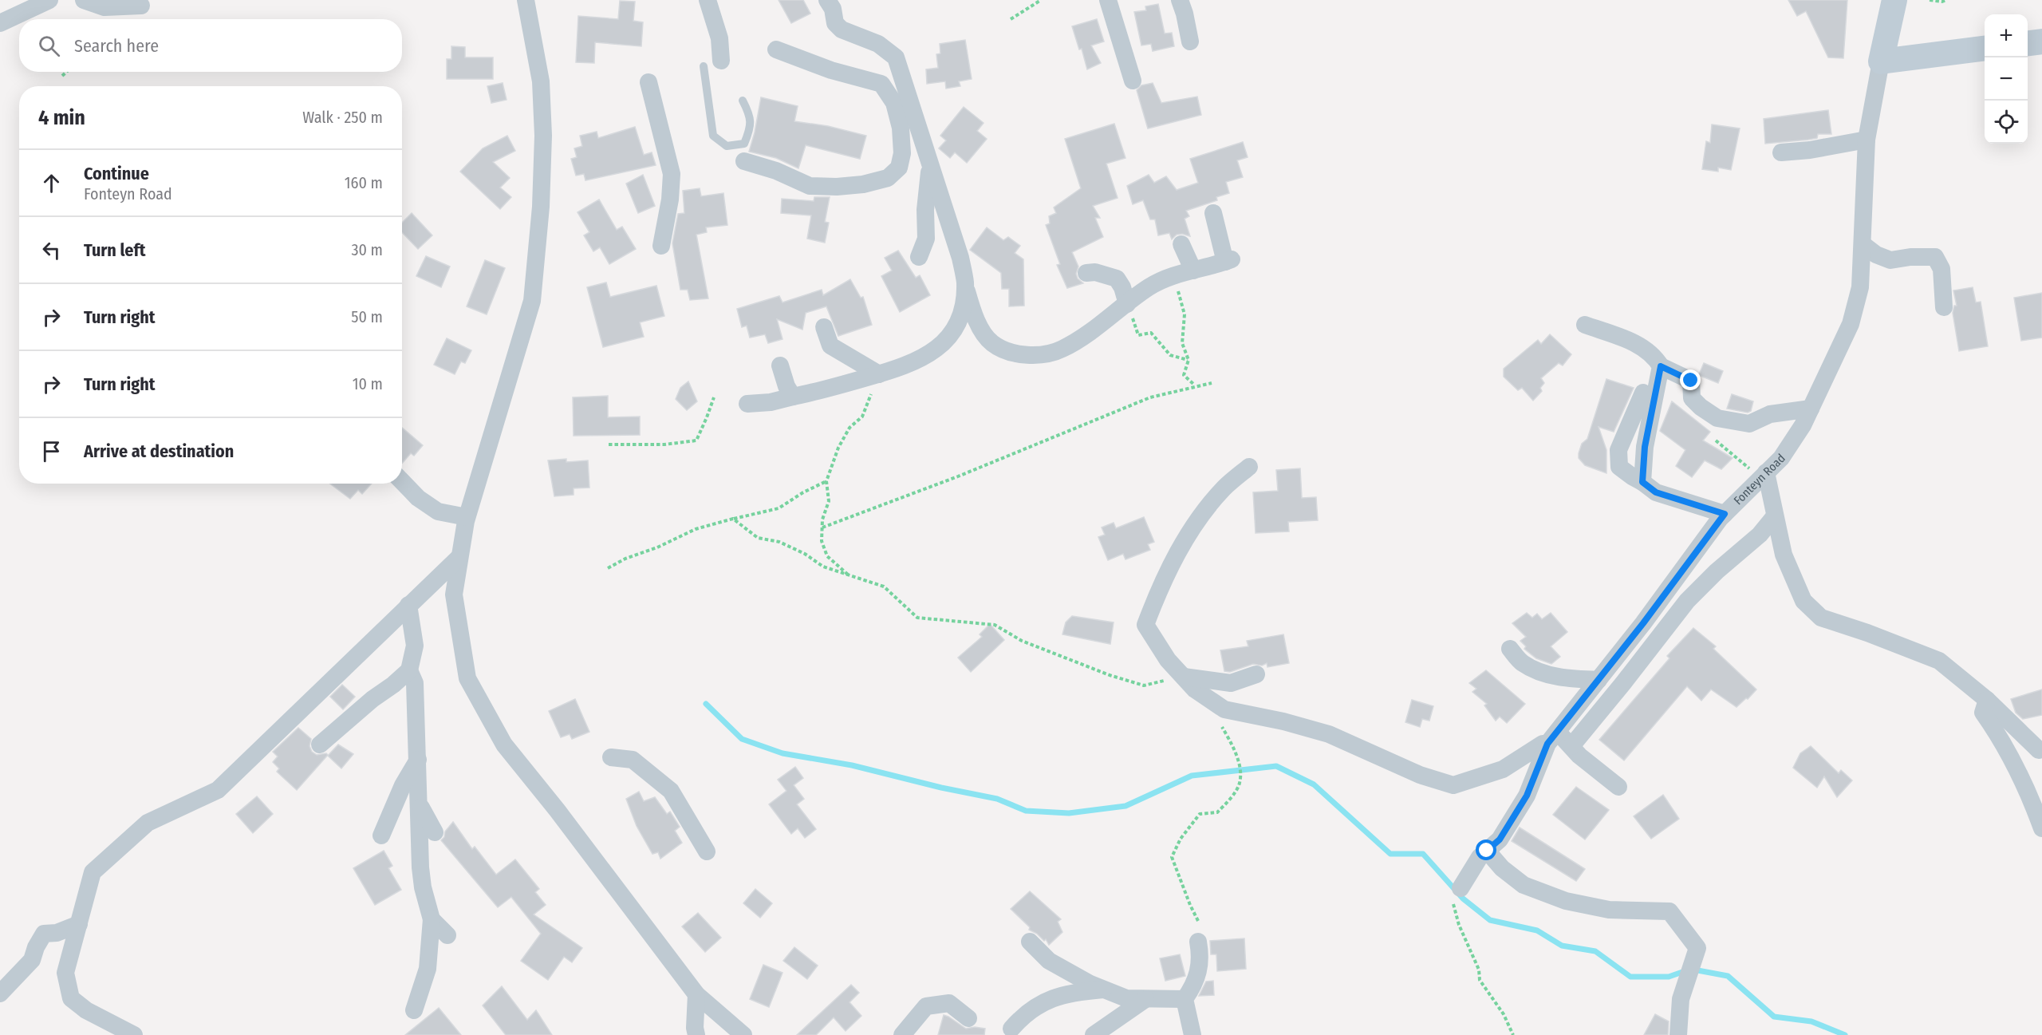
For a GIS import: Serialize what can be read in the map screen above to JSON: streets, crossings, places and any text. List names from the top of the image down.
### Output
{
  "streets": {
    "street": ["Fonteyn Road"]
  },
  "page": {
    "map_buttons": ["+", "−"],
    "search": "Search here",
    "heading": ["4 min", "Walk · 250 m"],
    "list": [
      ["Continue", "Fonteyn Road", "160 m"],
      ["Turn left", "30 m"],
      ["Turn right", "50 m"],
      ["Turn right", "10 m"],
      "Arrive at destination"
    ]
  }
}
